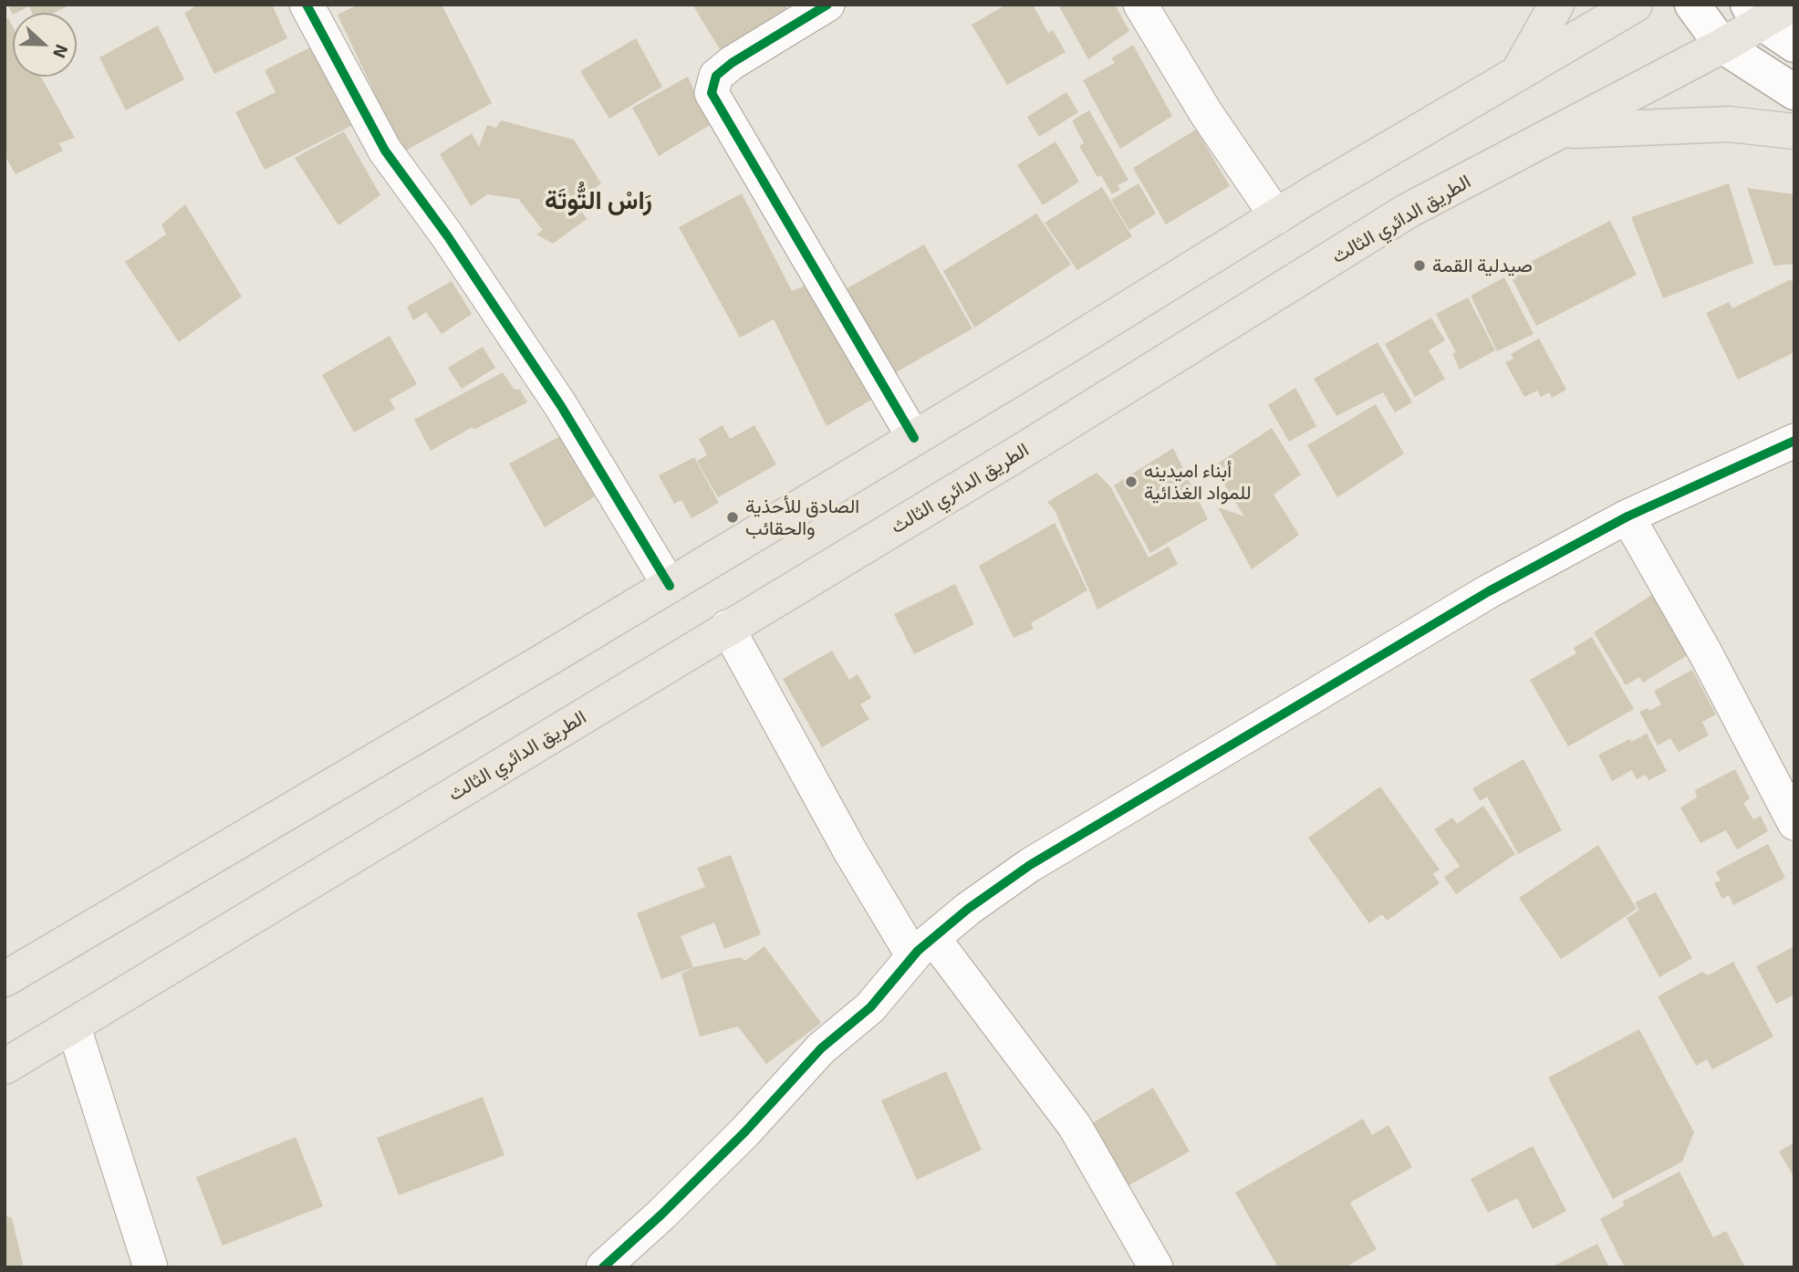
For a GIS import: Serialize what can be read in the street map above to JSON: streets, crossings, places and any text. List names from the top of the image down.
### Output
{
  "streets": {
    "main road": ["الطريق الدائري الثالث"]
  },
  "districts": ["رَاسْ التُّوتَة"],
  "places": ["صيدلية القمة", "أبناء اميدينه للمواد الغذائية", "الصادق للأحذية والحقائب"],
  "north": "right"
}
